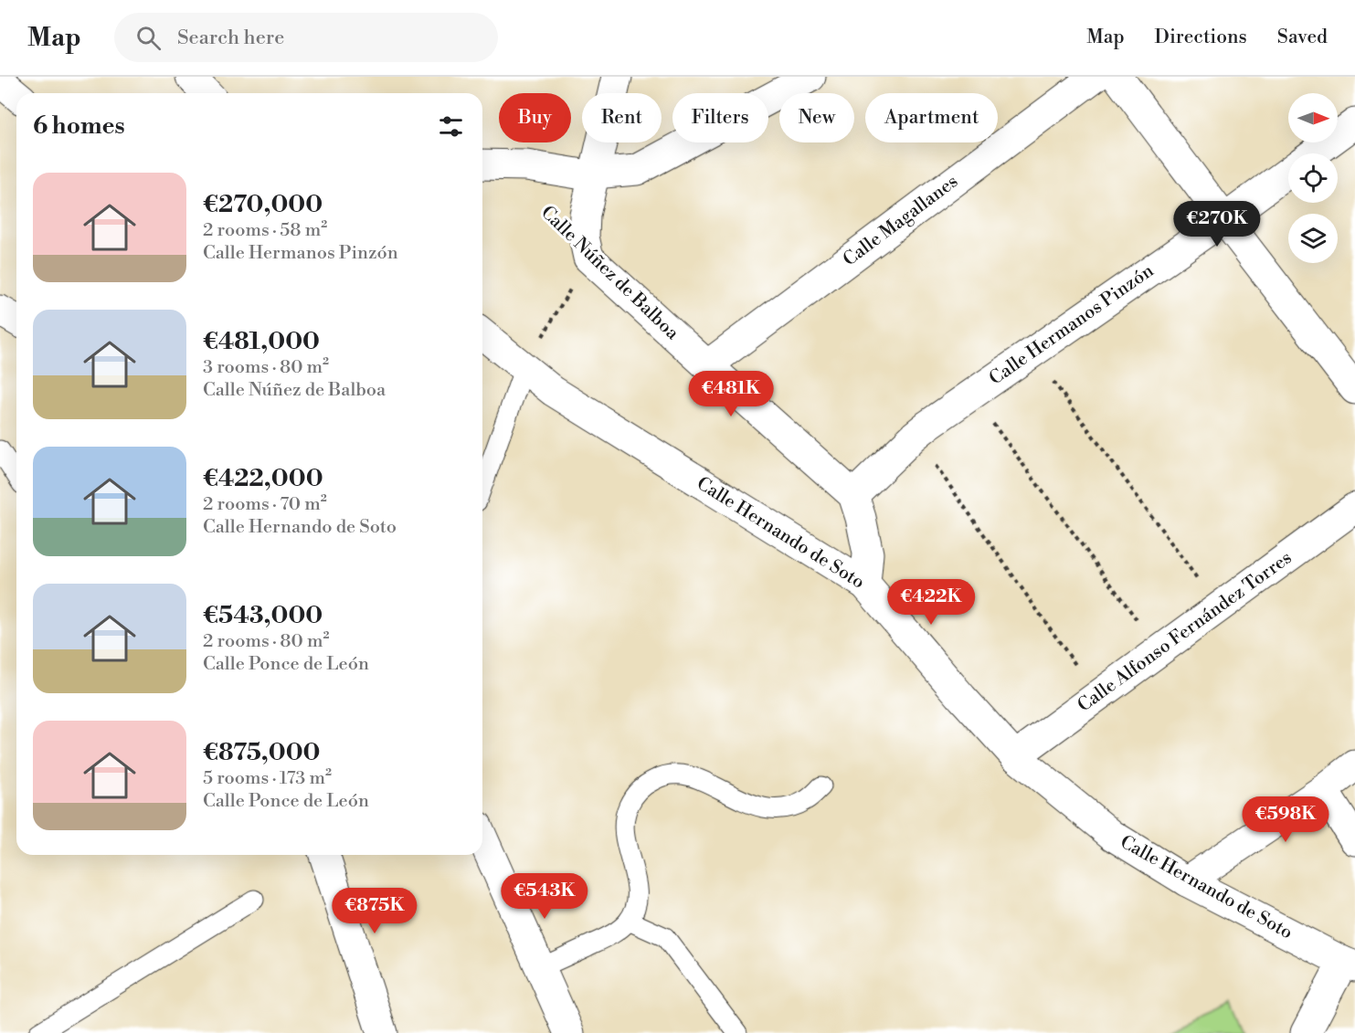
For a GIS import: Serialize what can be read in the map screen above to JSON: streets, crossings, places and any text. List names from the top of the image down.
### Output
{
  "streets": {
    "street": [
      "Calle Magallanes",
      "Calle Núñez de Balboa",
      "Calle Hermanos Pinzón",
      "Calle Hernando de Soto",
      "Calle Alfonso Fernández Torres"
    ]
  },
  "crossings": [
    ["Calle Magallanes", "Calle Núñez de Balboa"],
    ["Calle Núñez de Balboa", "Calle Hermanos Pinzón"],
    ["Calle Hernando de Soto", "Calle Alfonso Fernández Torres"]
  ],
  "north": "right",
  "page": {
    "header": "Map",
    "search": "Search here",
    "nav": ["Map", "Directions", "Saved"],
    "chip": [
      "Buy",
      "Rent",
      "Filters",
      "New",
      "Apartment"
    ],
    "heading": "6 homes",
    "list": [
      {
        "name": "€270,000",
        "note": "2 rooms · 58 m² · Calle Hermanos Pinzón"
      },
      {
        "name": "€481,000",
        "note": "3 rooms · 80 m² · Calle Núñez de Balboa"
      },
      {
        "name": "€422,000",
        "note": "2 rooms · 70 m² · Calle Hernando de Soto"
      },
      {
        "name": "€543,000",
        "note": "2 rooms · 80 m² · Calle Ponce de León"
      },
      {
        "name": "€875,000",
        "note": "5 rooms · 173 m² · Calle Ponce de León"
      }
    ],
    "price": [
      "€270K",
      "€481K",
      "€422K",
      "€598K",
      "€543K",
      "€875K"
    ]
  }
}
